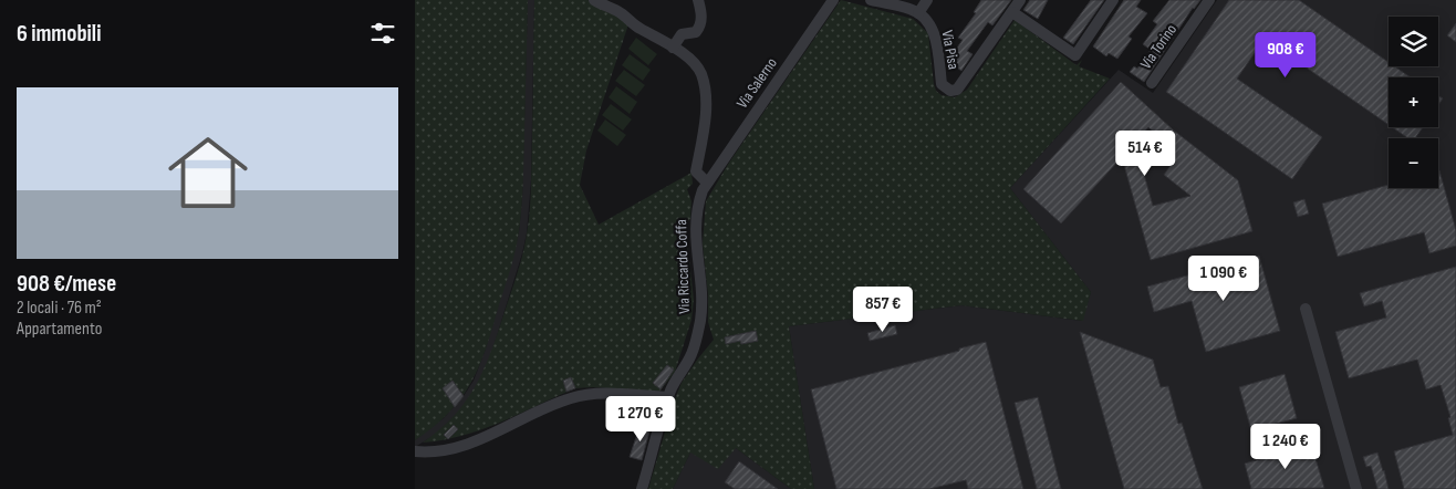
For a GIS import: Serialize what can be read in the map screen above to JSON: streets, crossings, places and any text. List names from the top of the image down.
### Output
{
  "streets": {
    "street": [
      "Via Torino",
      "Via Pisa",
      "Via Salerno",
      "Via Riccardo Coffa"
    ]
  },
  "crossings": [
    ["Via Salerno", "Via Riccardo Coffa"]
  ],
  "page": {
    "heading": "6 immobili",
    "map_buttons": ["+", "−"],
    "price": [
      "908 €",
      "514 €",
      "1 090 €",
      "857 €",
      "1 270 €",
      "1 240 €"
    ],
    "list": [
      {
        "name": "908 €/mese",
        "note": "2 locali · 76 m² · Appartamento"
      }
    ]
  }
}
